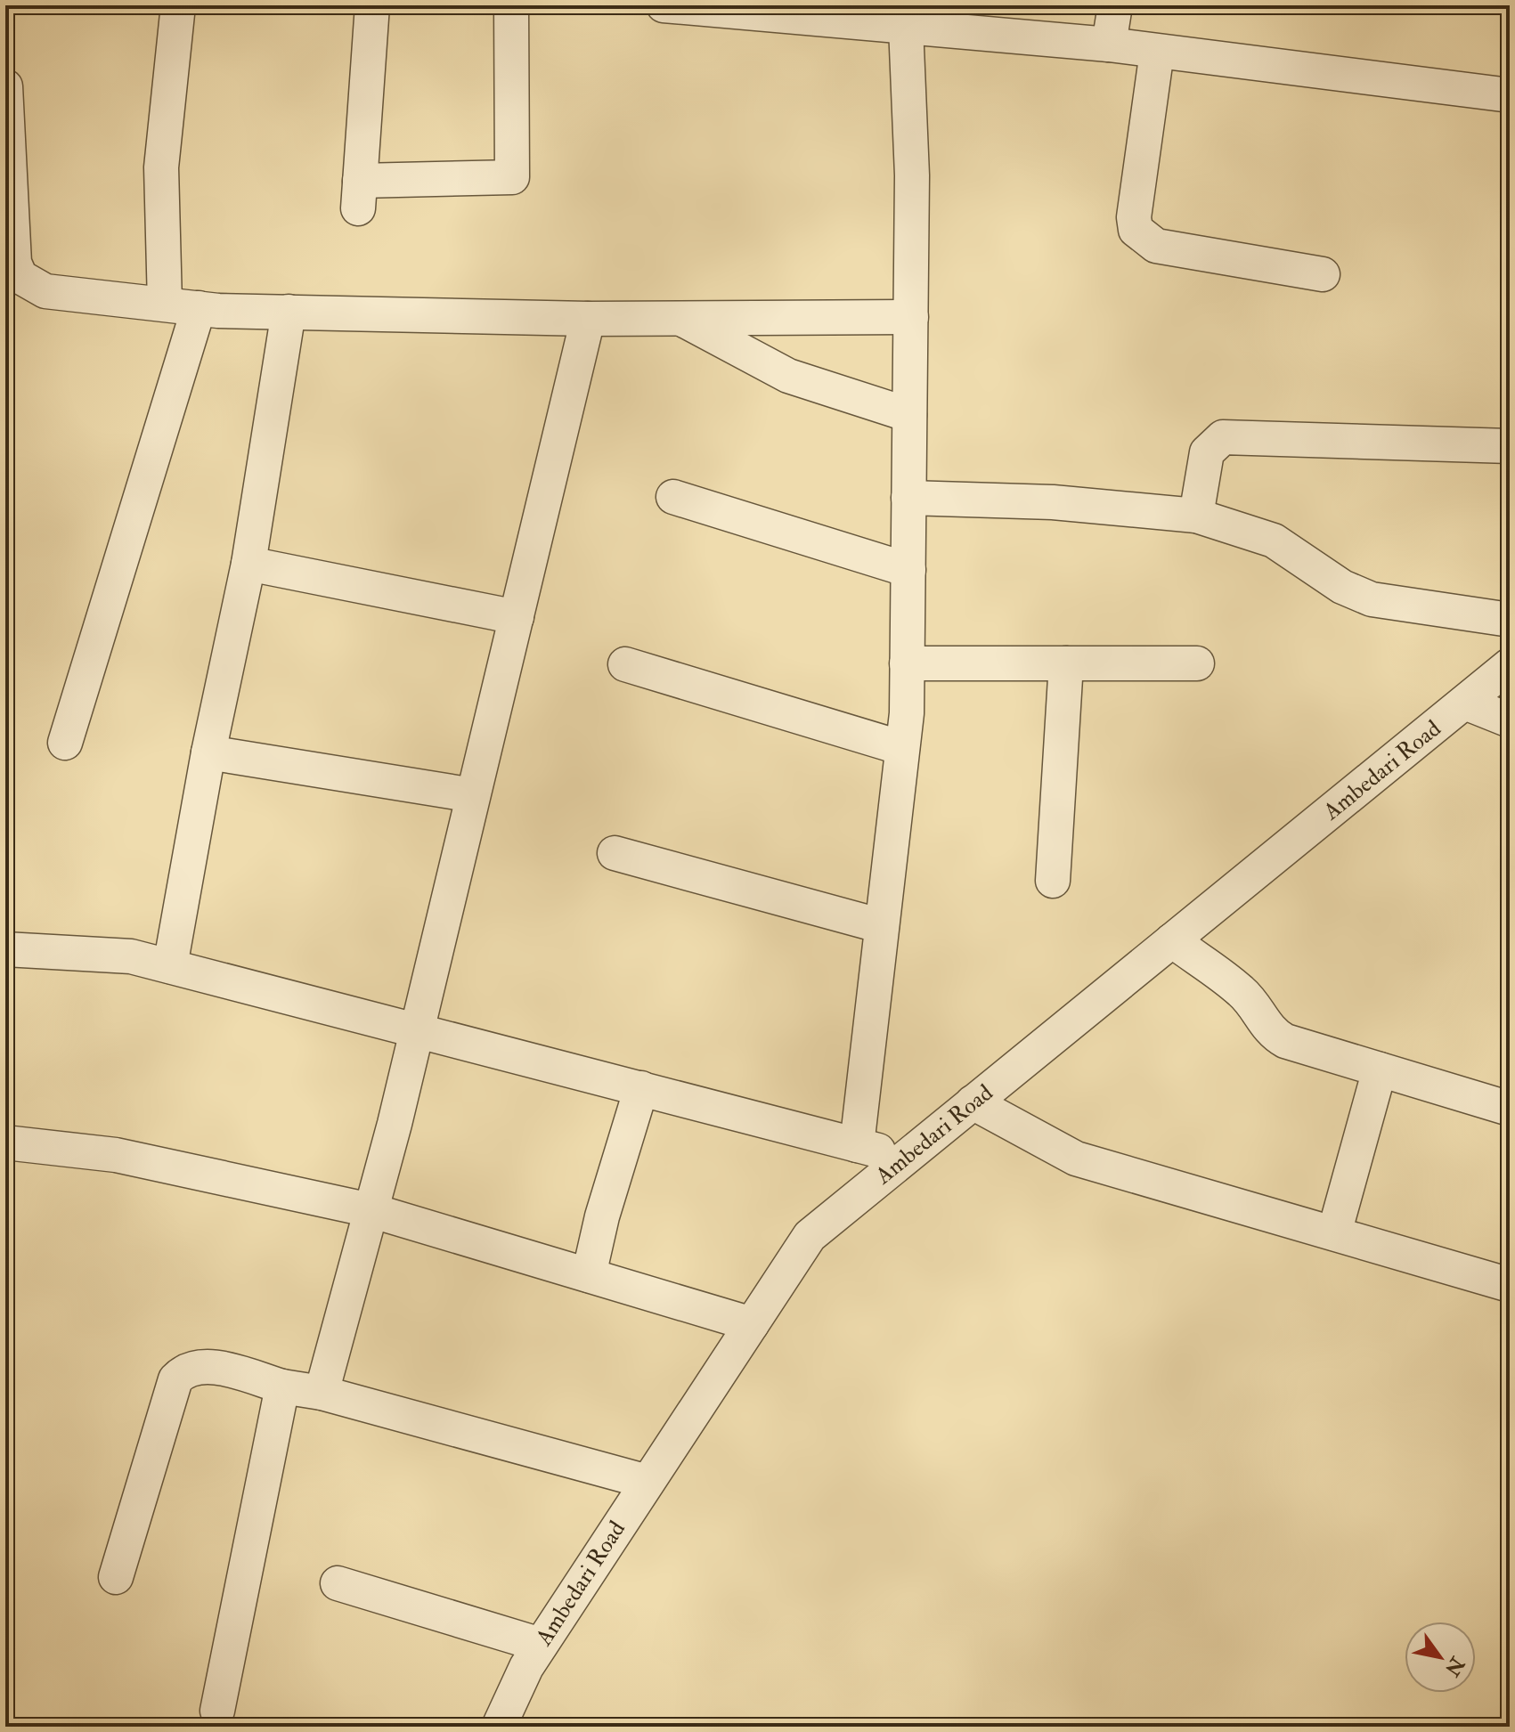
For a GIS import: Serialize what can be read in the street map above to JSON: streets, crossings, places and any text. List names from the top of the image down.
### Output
{
  "streets": {
    "street": ["Ambedari Road"]
  },
  "north": "bottom right"
}
